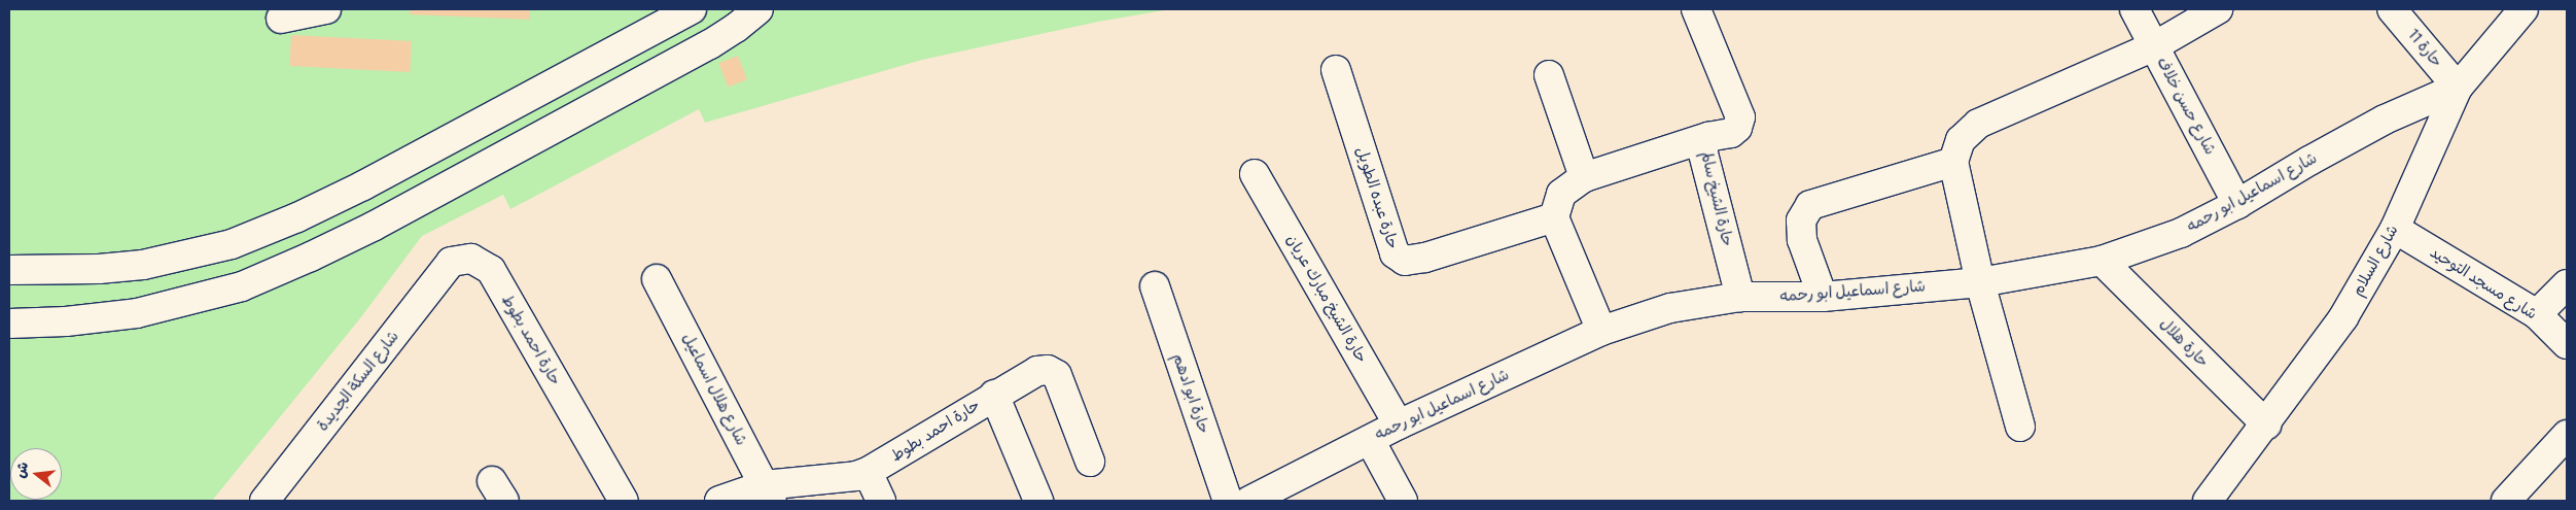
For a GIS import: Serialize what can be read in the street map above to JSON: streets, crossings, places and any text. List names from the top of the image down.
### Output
{
  "streets": {
    "street": [
      "حارة 11",
      "شارع حسن خلاف",
      "شارع اسماعيل ابو رحمه",
      "حارة عبده الطويل",
      "حارة الشيخ سالم",
      "شارع السلام",
      "شارع مسجد التوحيد",
      "حارة الشيخ مبارك عريان",
      "حارة احمد بطوط",
      "حارة هلال",
      "شارع السكة الجديدة",
      "شارع هلال اسماعيل",
      "حارة ابو ادهم"
    ]
  },
  "crossings": [
    ["حارة 11", "شارع اسماعيل ابو رحمه"],
    ["حارة 11", "شارع السلام"],
    ["شارع حسن خلاف", "شارع اسماعيل ابو رحمه"],
    ["شارع اسماعيل ابو رحمه", "حارة الشيخ سالم"],
    ["شارع اسماعيل ابو رحمه", "شارع السلام"],
    ["شارع اسماعيل ابو رحمه", "حارة الشيخ مبارك عريان"],
    ["شارع اسماعيل ابو رحمه", "حارة هلال"],
    ["شارع السلام", "شارع مسجد التوحيد"],
    ["شارع السلام", "حارة هلال"],
    ["حارة احمد بطوط", "شارع السكة الجديدة"],
    ["حارة احمد بطوط", "شارع هلال اسماعيل"]
  ],
  "north": "left"
}
